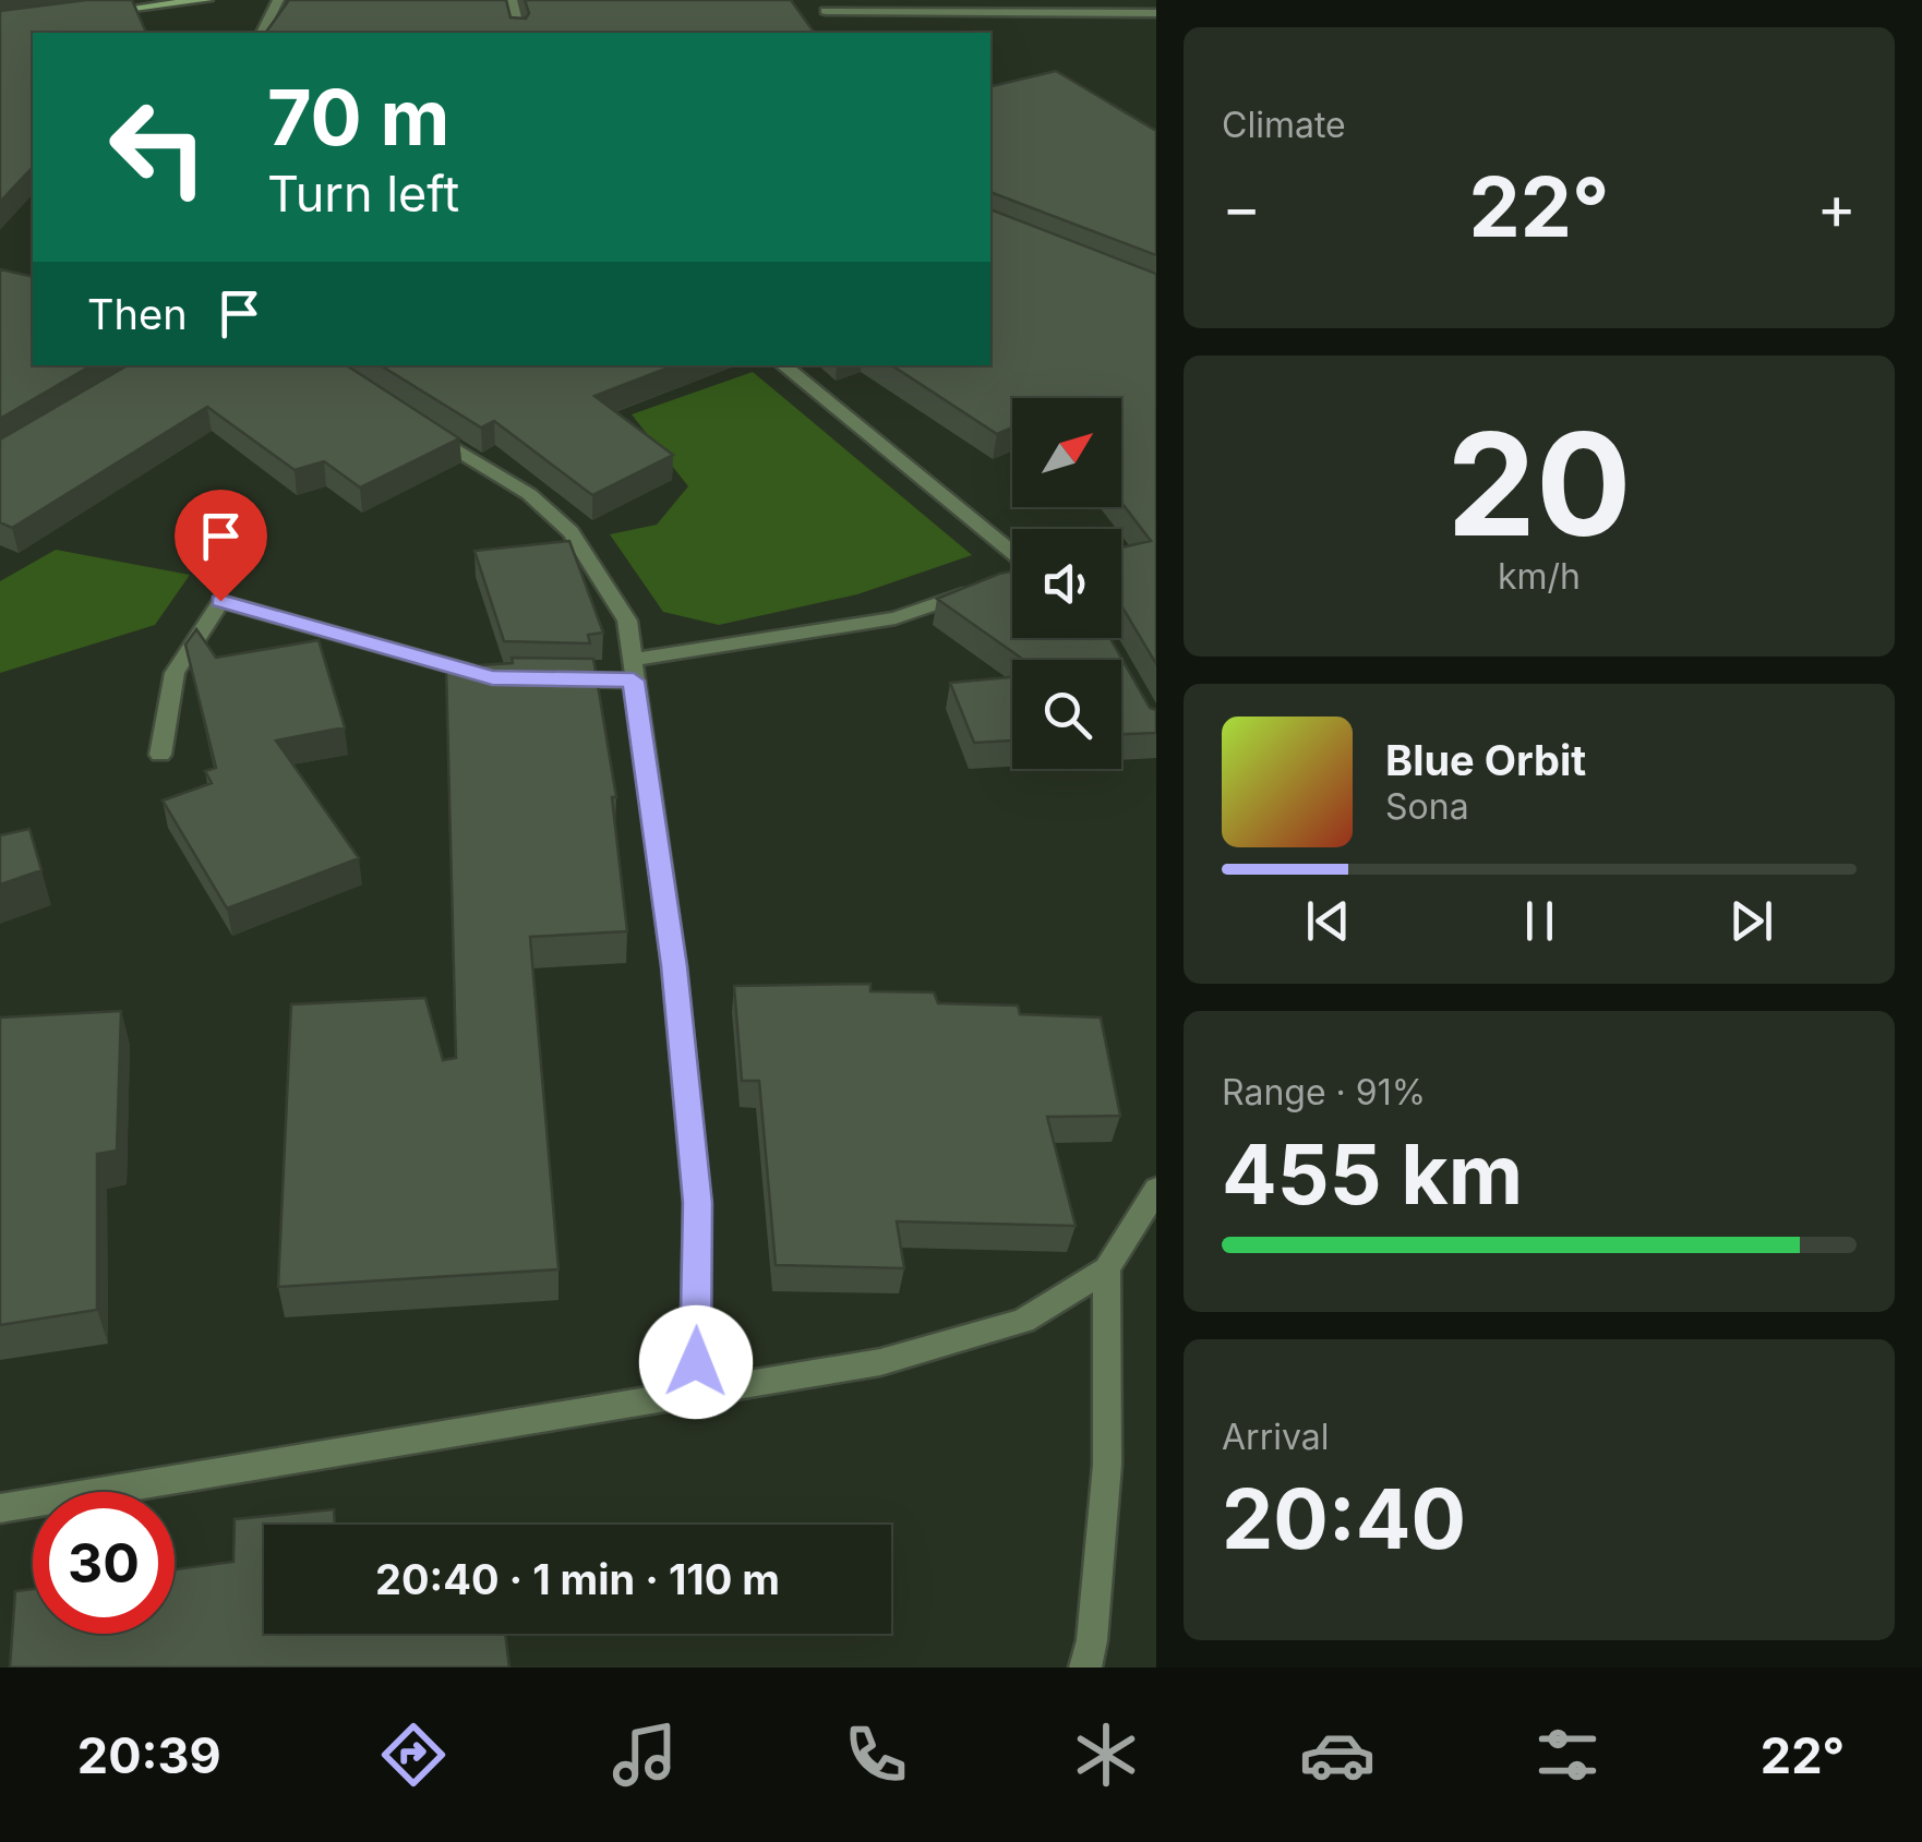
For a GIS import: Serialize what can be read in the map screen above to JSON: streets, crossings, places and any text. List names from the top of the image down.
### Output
{
  "north": "top right",
  "page": {
    "tile": [
      "Climate",
      ["20", "km/h"],
      ["Range · 91%", "455 km"],
      ["Arrival", "20:40"]
    ],
    "turn": ["70 m", "Turn left"],
    "heat": ["−", "22°", "+"],
    "then": "Then",
    "song": ["Blue Orbit", "Sona"],
    "limit": "30",
    "trip": "20:40 · 1 min · 110 m",
    "tabs": ["20:39", "22°"]
  }
}
